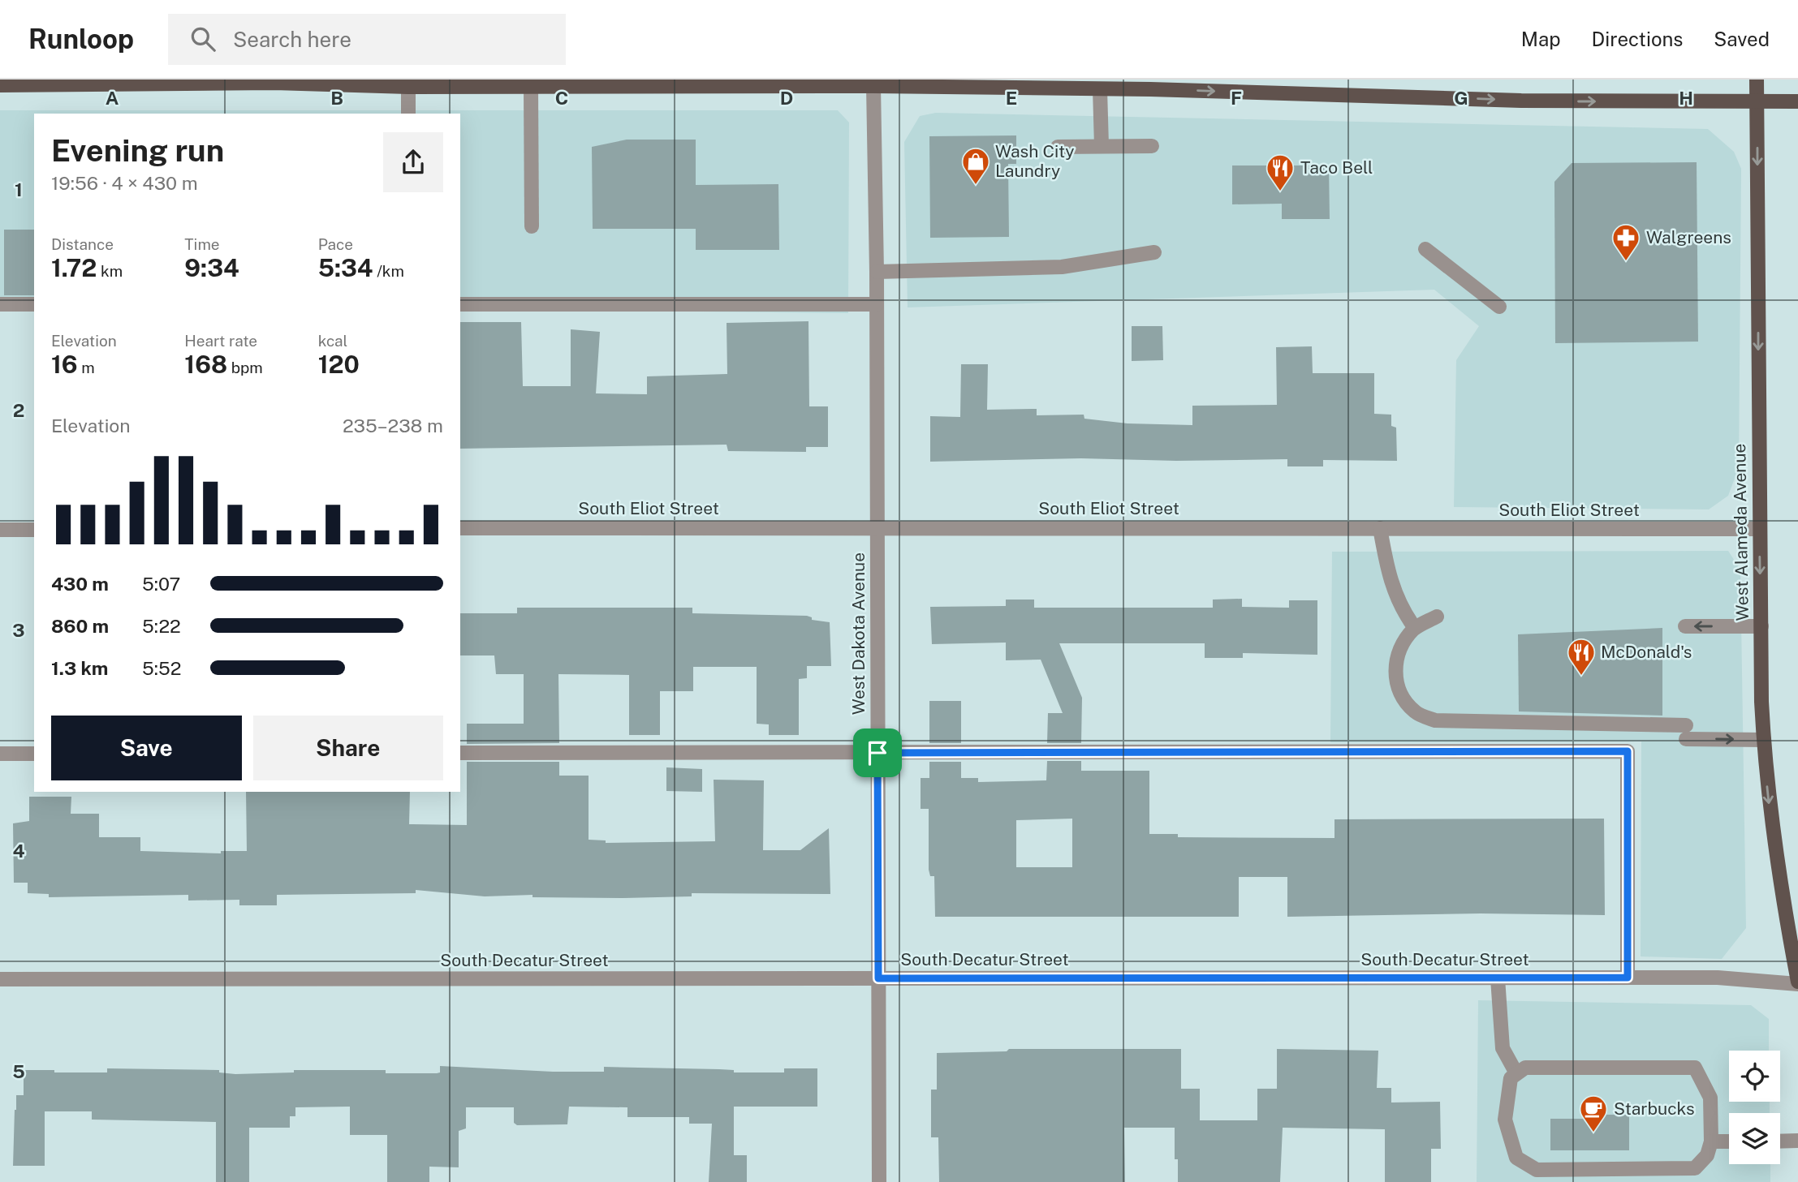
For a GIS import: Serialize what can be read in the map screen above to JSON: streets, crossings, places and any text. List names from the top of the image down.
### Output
{
  "streets": {
    "main road": ["West Alameda Avenue"],
    "street": ["South Eliot Street", "West Dakota Avenue", "South Decatur Street"]
  },
  "crossings": [
    ["South Eliot Street", "West Alameda Avenue"],
    ["South Eliot Street", "West Dakota Avenue"],
    ["West Alameda Avenue", "South Decatur Street"],
    ["West Dakota Avenue", "South Decatur Street"]
  ],
  "one_way": ["West Alameda Avenue"],
  "places": {
    "shop": ["Wash City Laundry"],
    "restaurant": ["Taco Bell", "McDonald's"],
    "pharmacy": ["Walgreens"],
    "cafe": ["Starbucks"]
  },
  "page": {
    "header": "Runloop",
    "search": "Search here",
    "nav": ["Map", "Directions", "Saved"],
    "heading": ["Evening run", "19:56 · 4 × 430 m"],
    "stats": [
      ["Distance", "1.72 km"],
      ["Time", "9:34"],
      ["Pace", "5:34 /km"],
      ["Elevation", "16 m"],
      ["Heart rate", "168 bpm"],
      ["kcal", "120"]
    ],
    "chart": ["Elevation", "235–238 m"],
    "list": [
      {
        "name": "430 m",
        "note": "5:07"
      },
      {
        "name": "860 m",
        "note": "5:22"
      },
      {
        "name": "1.3 km",
        "note": "5:52"
      }
    ],
    "buttons": ["Save", "Share"]
  },
  "grid": {
    "columns": [
      "A",
      "B",
      "C",
      "D",
      "E",
      "F",
      "G",
      "H"
    ],
    "rows": [
      "1",
      "2",
      "3",
      "4",
      "5"
    ]
  }
}
